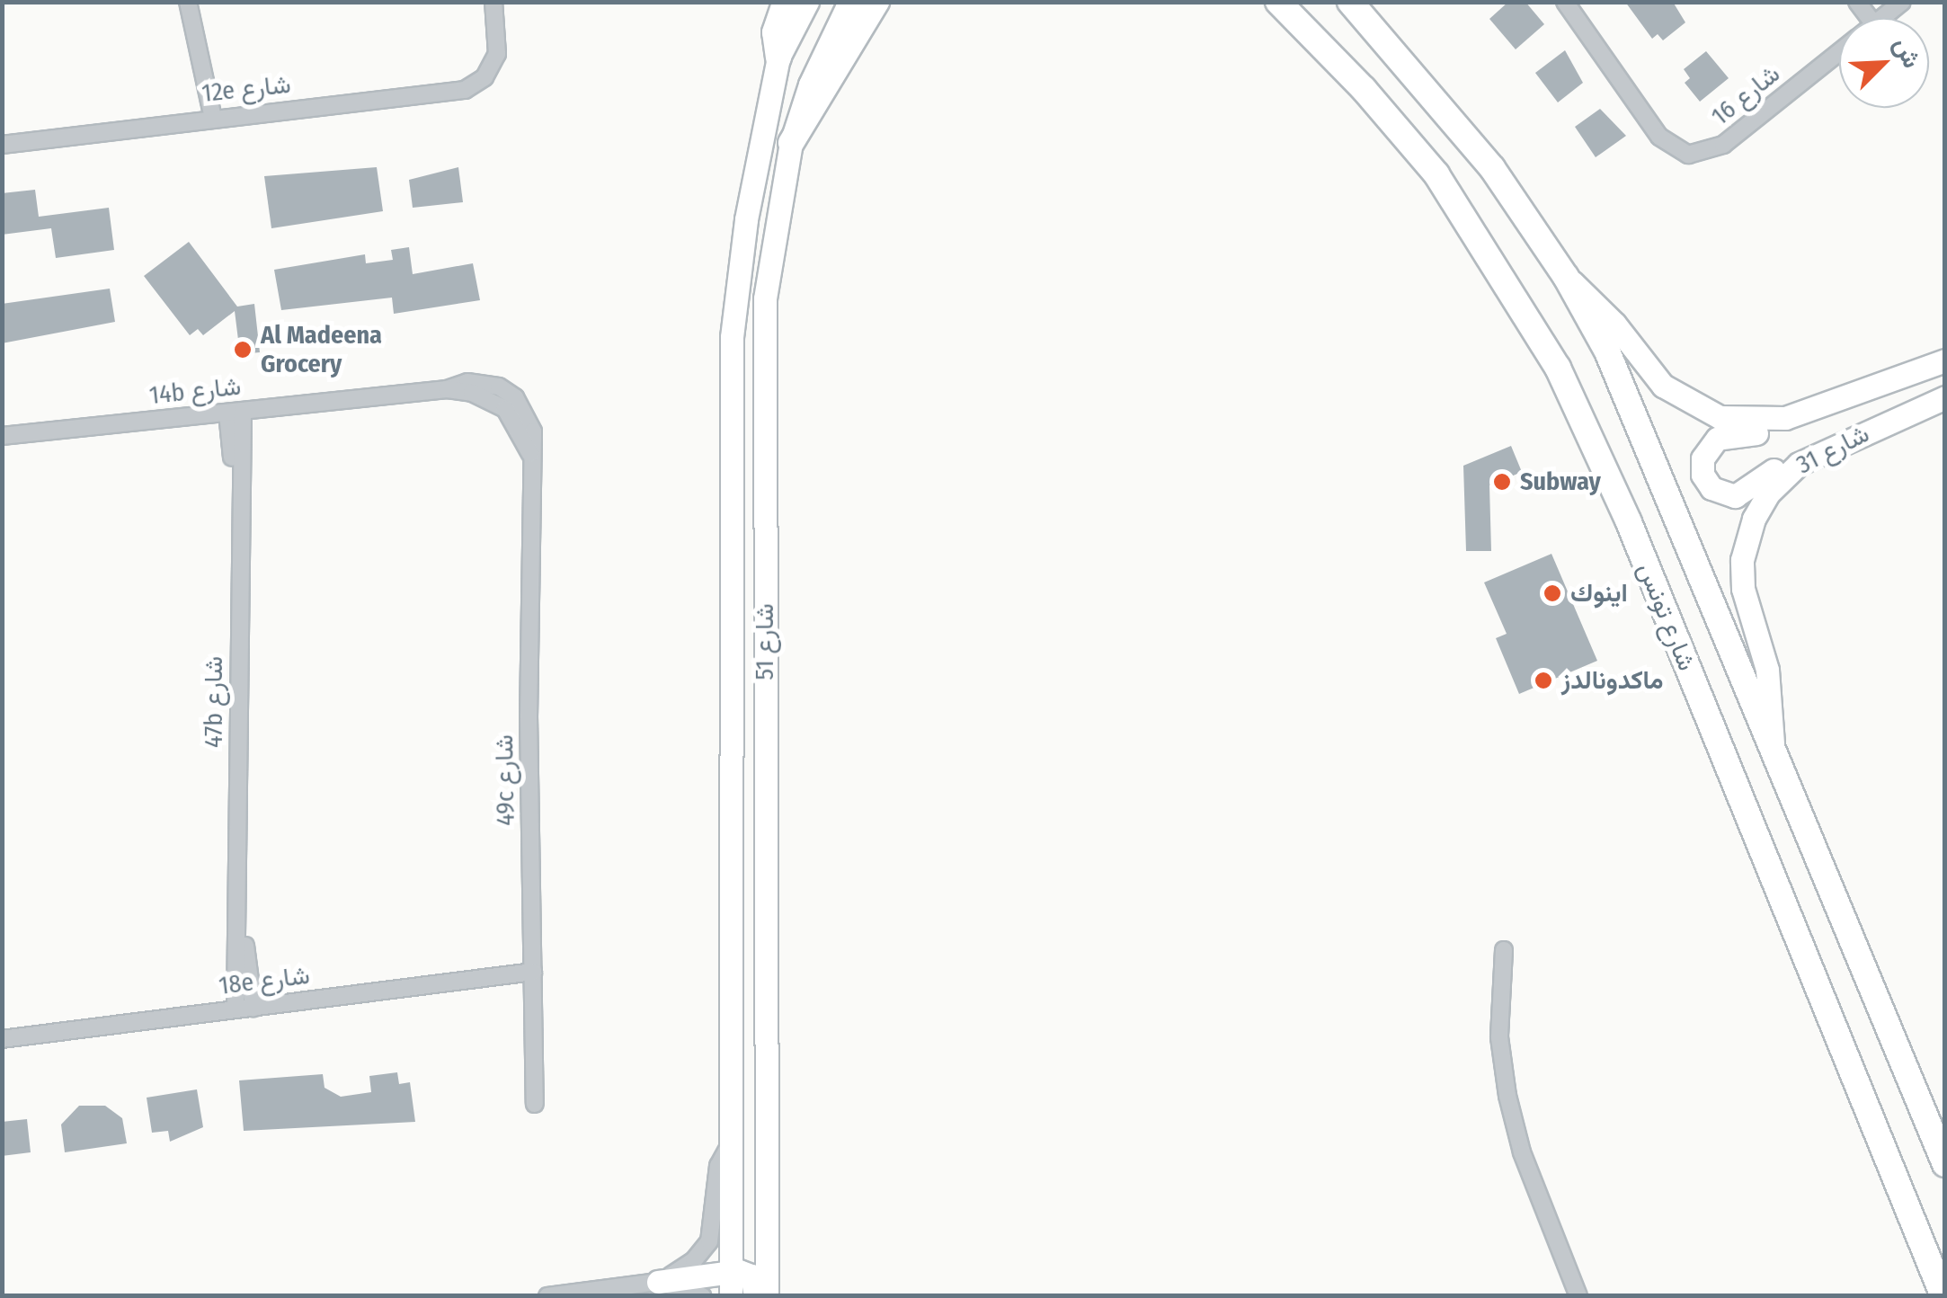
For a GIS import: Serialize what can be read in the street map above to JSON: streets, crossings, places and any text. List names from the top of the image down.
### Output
{
  "streets": {
    "main road": ["شارع تونس"],
    "street": [
      "12e شارع",
      "شارع 16",
      "14b شارع",
      "شارع 31",
      "شارع 51",
      "47b شارع",
      "49c شارع",
      "18e شارع"
    ]
  },
  "crossings": [
    ["14b شارع", "47b شارع"],
    ["14b شارع", "49c شارع"],
    ["شارع 31", "شارع تونس"],
    ["47b شارع", "18e شارع"],
    ["49c شارع", "18e شارع"]
  ],
  "places": [
    "Al Madeena Grocery",
    "Subway",
    "اينوك",
    "ماكدونالدز"
  ],
  "north": "top right"
}
